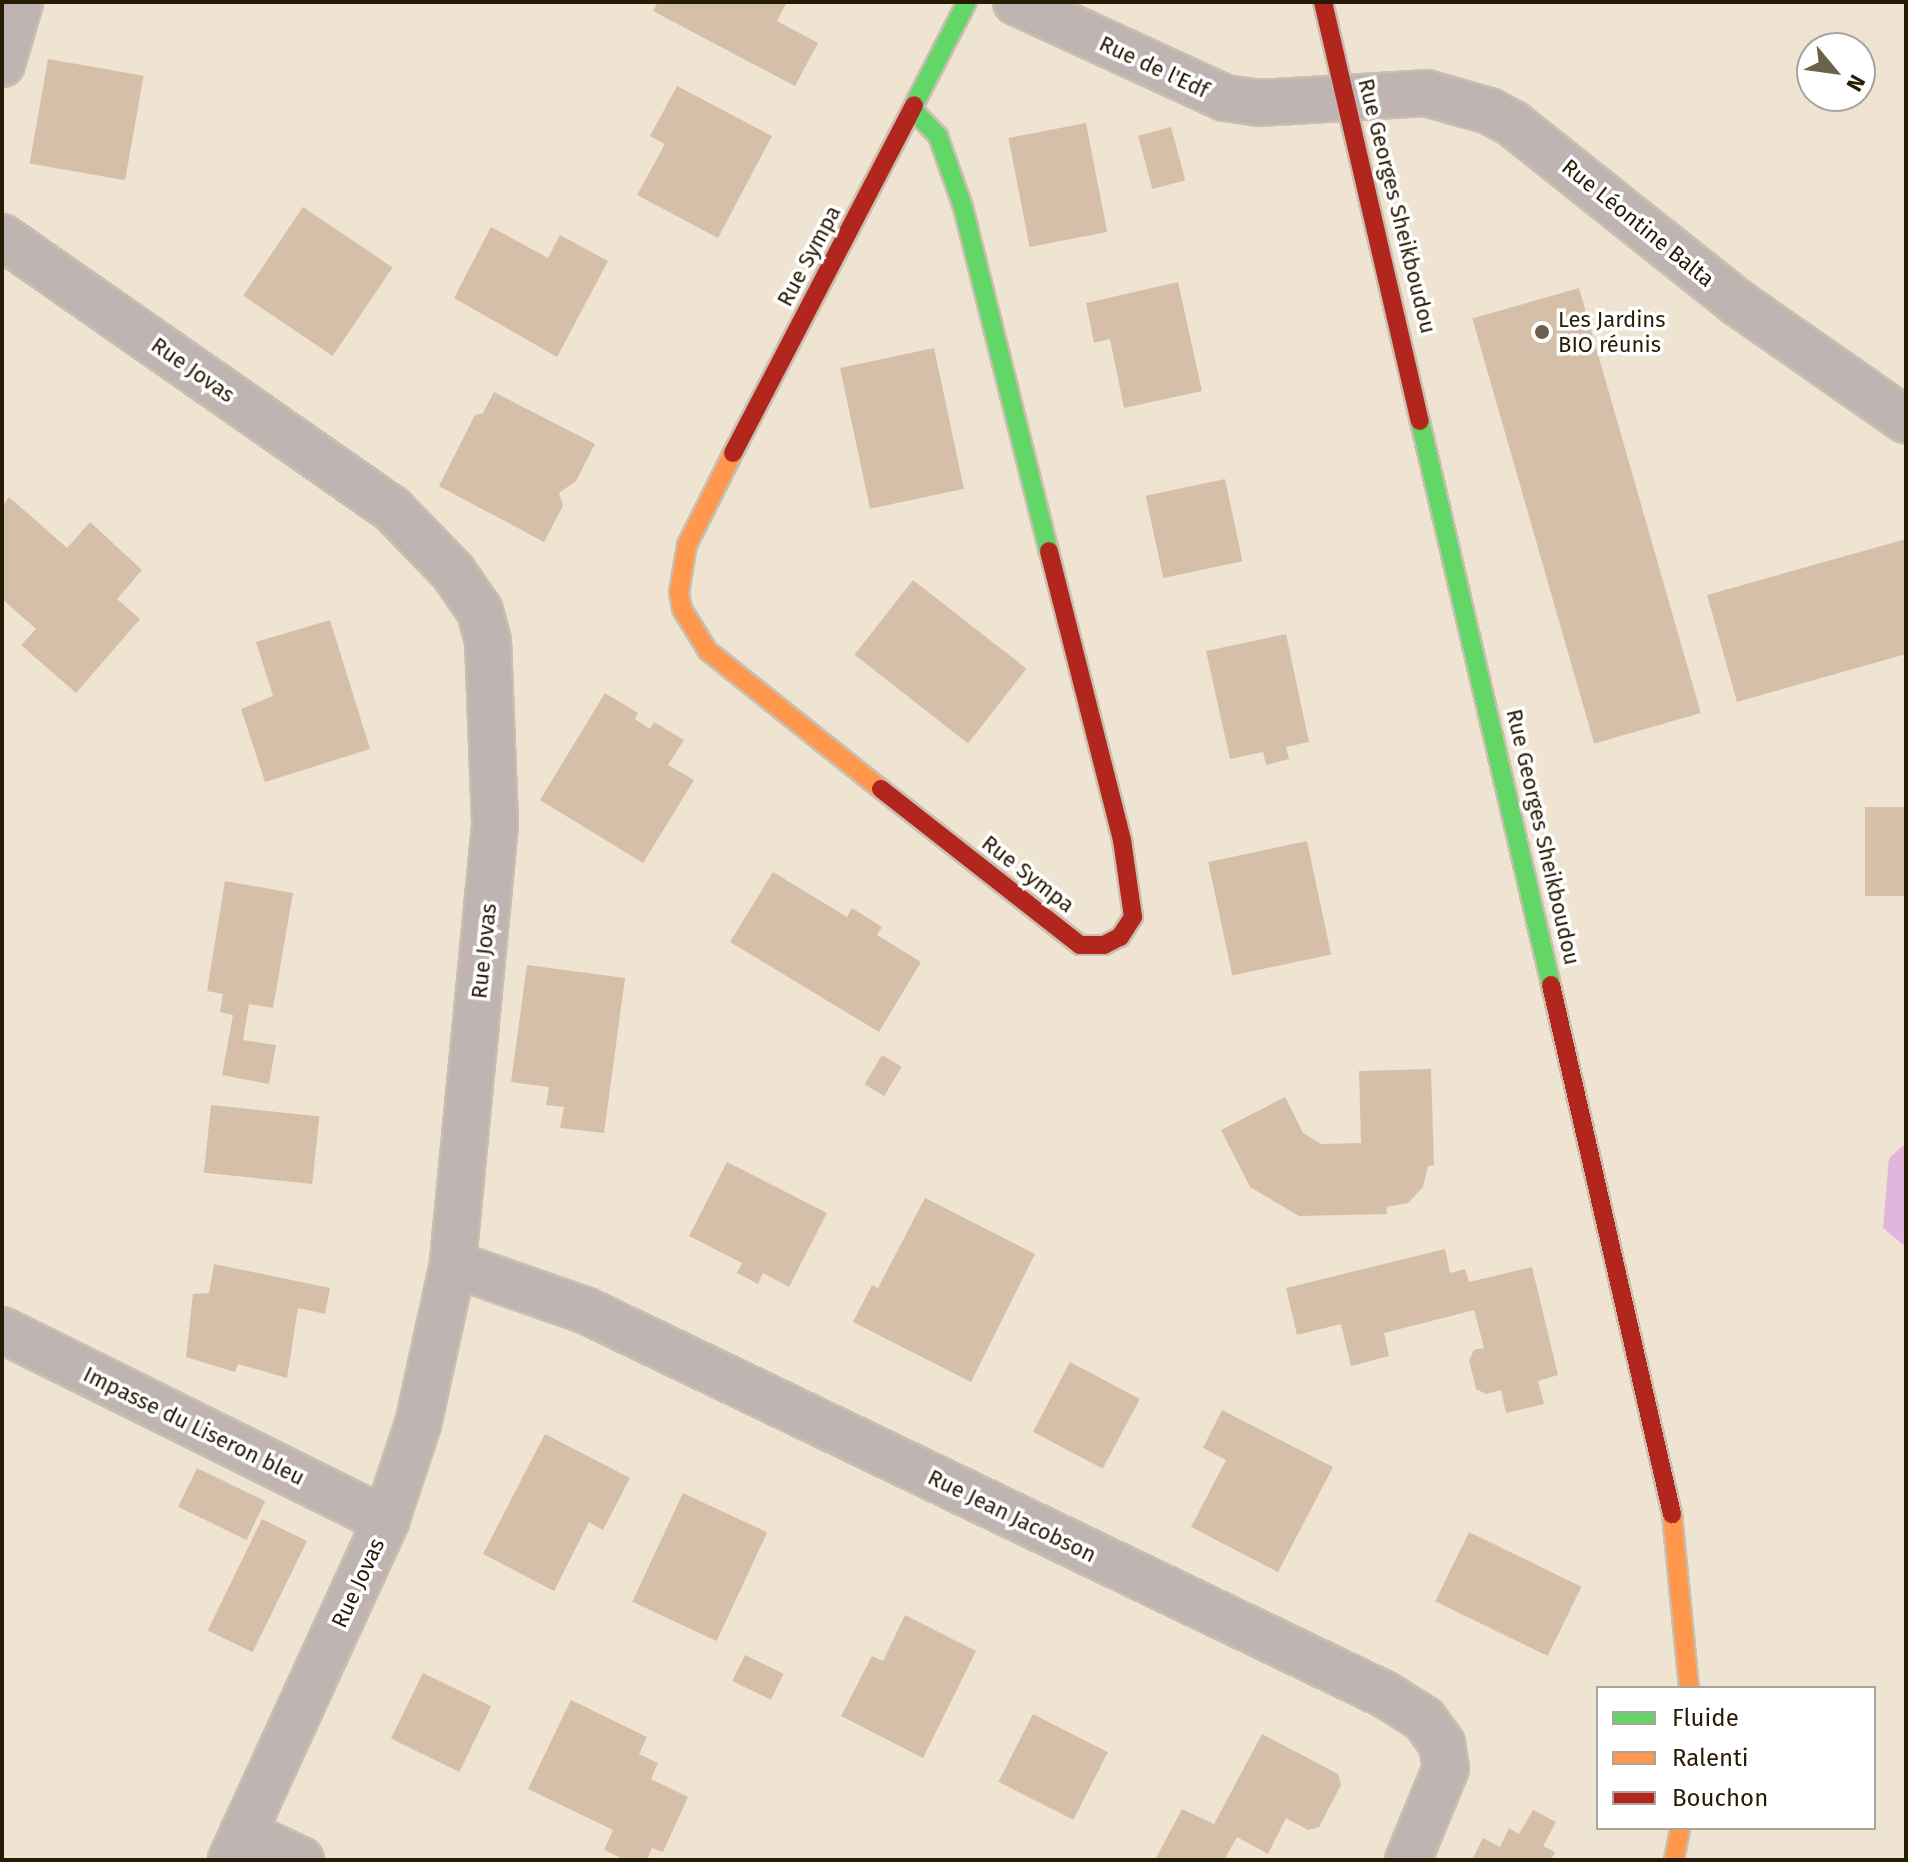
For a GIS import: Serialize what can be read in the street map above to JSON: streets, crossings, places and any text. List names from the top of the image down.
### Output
{
  "streets": {
    "street": [
      "Rue de l'Edf",
      "Rue Georges Sheikboudou",
      "Rue Léontine Balta",
      "Rue Sympa",
      "Rue Jovas",
      "Impasse du Liseron bleu",
      "Rue Jean Jacobson"
    ]
  },
  "crossings": [
    ["Rue de l'Edf", "Rue Georges Sheikboudou"],
    ["Rue de l'Edf", "Rue Léontine Balta"],
    ["Rue Georges Sheikboudou", "Rue Léontine Balta"],
    ["Rue Jovas", "Impasse du Liseron bleu"],
    ["Rue Jovas", "Rue Jean Jacobson"]
  ],
  "places": ["Les Jardins BIO réunis"],
  "legend": ["Fluide", "Ralenti", "Bouchon"],
  "north": "bottom right"
}
